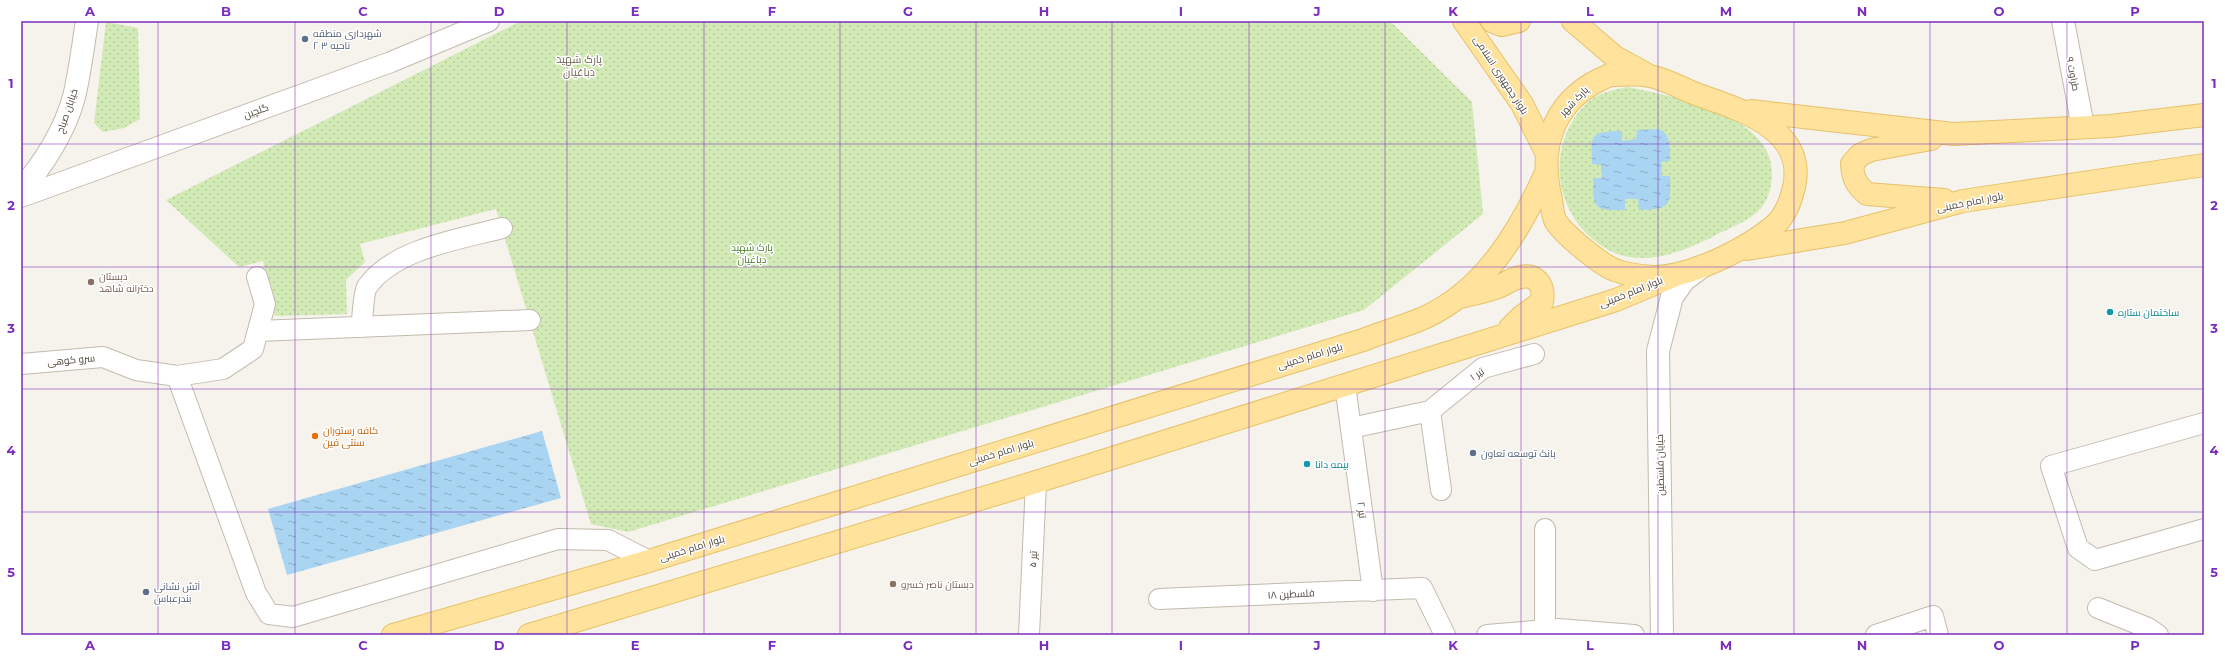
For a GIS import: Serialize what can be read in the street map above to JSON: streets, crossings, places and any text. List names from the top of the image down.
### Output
{
  "streets": {
    "main road": ["بلوار جمهوری اسلامی", "پارک شهر", "بلوار امام خمینی"],
    "street": [
      "طراوت ۹",
      "خیابان صباح",
      "گلچین",
      "سرو کوهی",
      "تیر ۱",
      "خیابان فلسطین",
      "تیر ۲",
      "تیر ۵",
      "فلسطین ۱۸"
    ]
  },
  "crossings": [
    ["بلوار جمهوری اسلامی", "پارک شهر"],
    ["پارک شهر", "بلوار امام خمینی"],
    ["پارک شهر", "خیابان فلسطین"],
    ["بلوار امام خمینی", "تیر ۲"],
    ["بلوار امام خمینی", "تیر ۵"],
    ["تیر ۱", "تیر ۲"],
    ["تیر ۲", "فلسطین ۱۸"]
  ],
  "districts": ["پارک شهید دباغیان"],
  "parks": ["پارک شهید دباغیان"],
  "places": [
    "شهرداری منطقه ۲ ناحیه ۳",
    "دبستان دخترانه شاهد",
    "ساختمان ستاره",
    "کافه رستوران سنتی فین",
    "بانک توسعه تعاون",
    "بیمه دانا",
    "دبستان ناصر خسرو",
    "آتش نشانی بندرعباس"
  ],
  "grid": {
    "columns": [
      "A",
      "B",
      "C",
      "D",
      "E",
      "F",
      "G",
      "H",
      "I",
      "J",
      "K",
      "L",
      "M",
      "N",
      "O",
      "P"
    ],
    "rows": [
      "1",
      "2",
      "3",
      "4",
      "5"
    ]
  }
}
